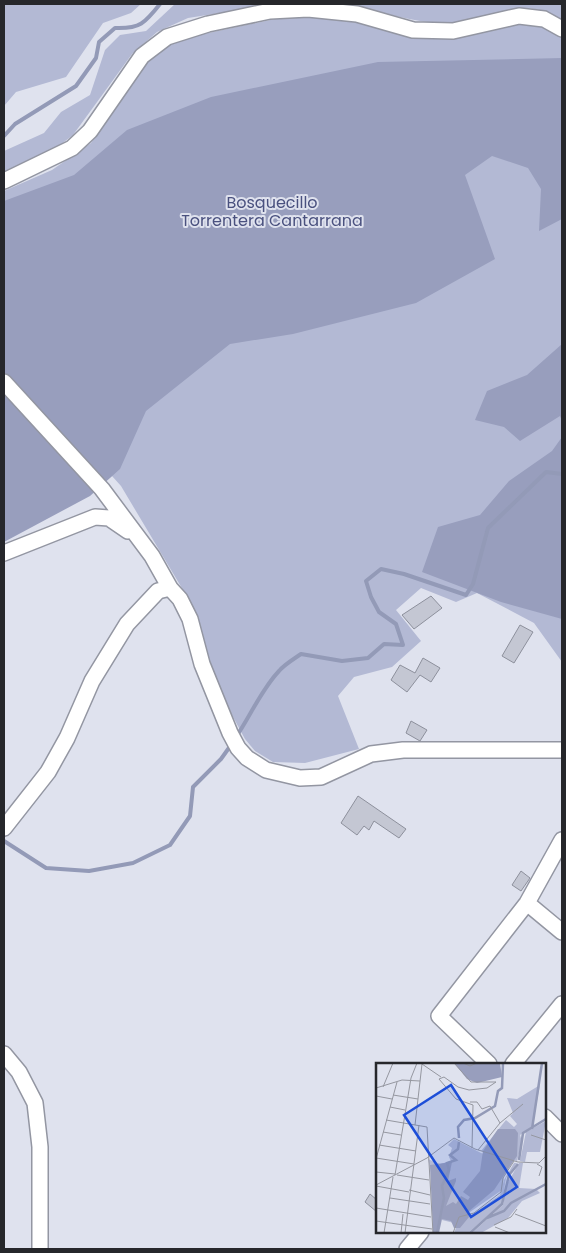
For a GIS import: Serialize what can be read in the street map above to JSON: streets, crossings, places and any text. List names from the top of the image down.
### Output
{
  "parks": ["Bosquecillo Torrentera Cantarrana"]
}
